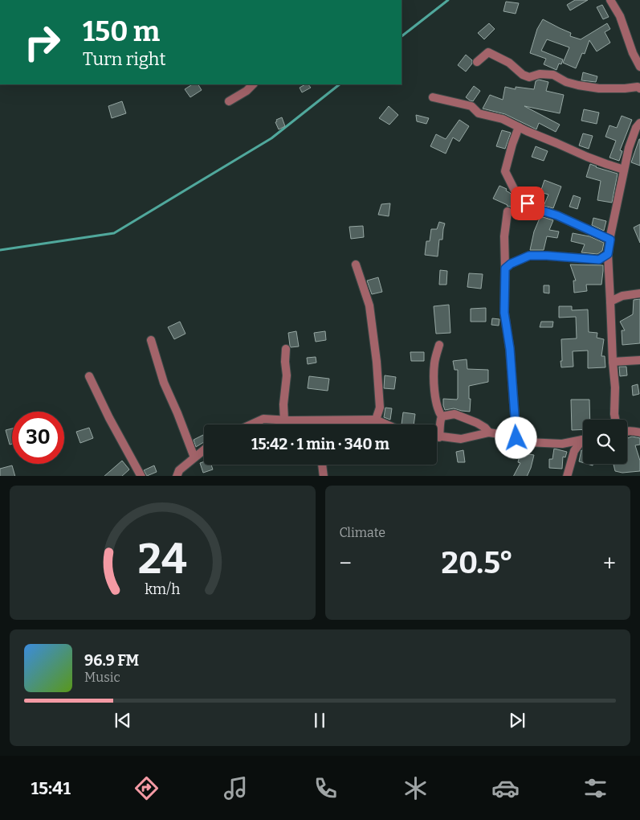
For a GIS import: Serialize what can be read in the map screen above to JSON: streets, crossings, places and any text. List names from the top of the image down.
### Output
{
  "page": {
    "turn": ["150 m", "Turn right"],
    "limit": "30",
    "trip": "15:42 · 1 min · 340 m",
    "tile": "Climate",
    "heat": ["−", "20.5°", "+"],
    "song": ["96.9 FM", "Music"],
    "tabs": "15:41",
    "gauge": ["24", "km/h"]
  }
}
